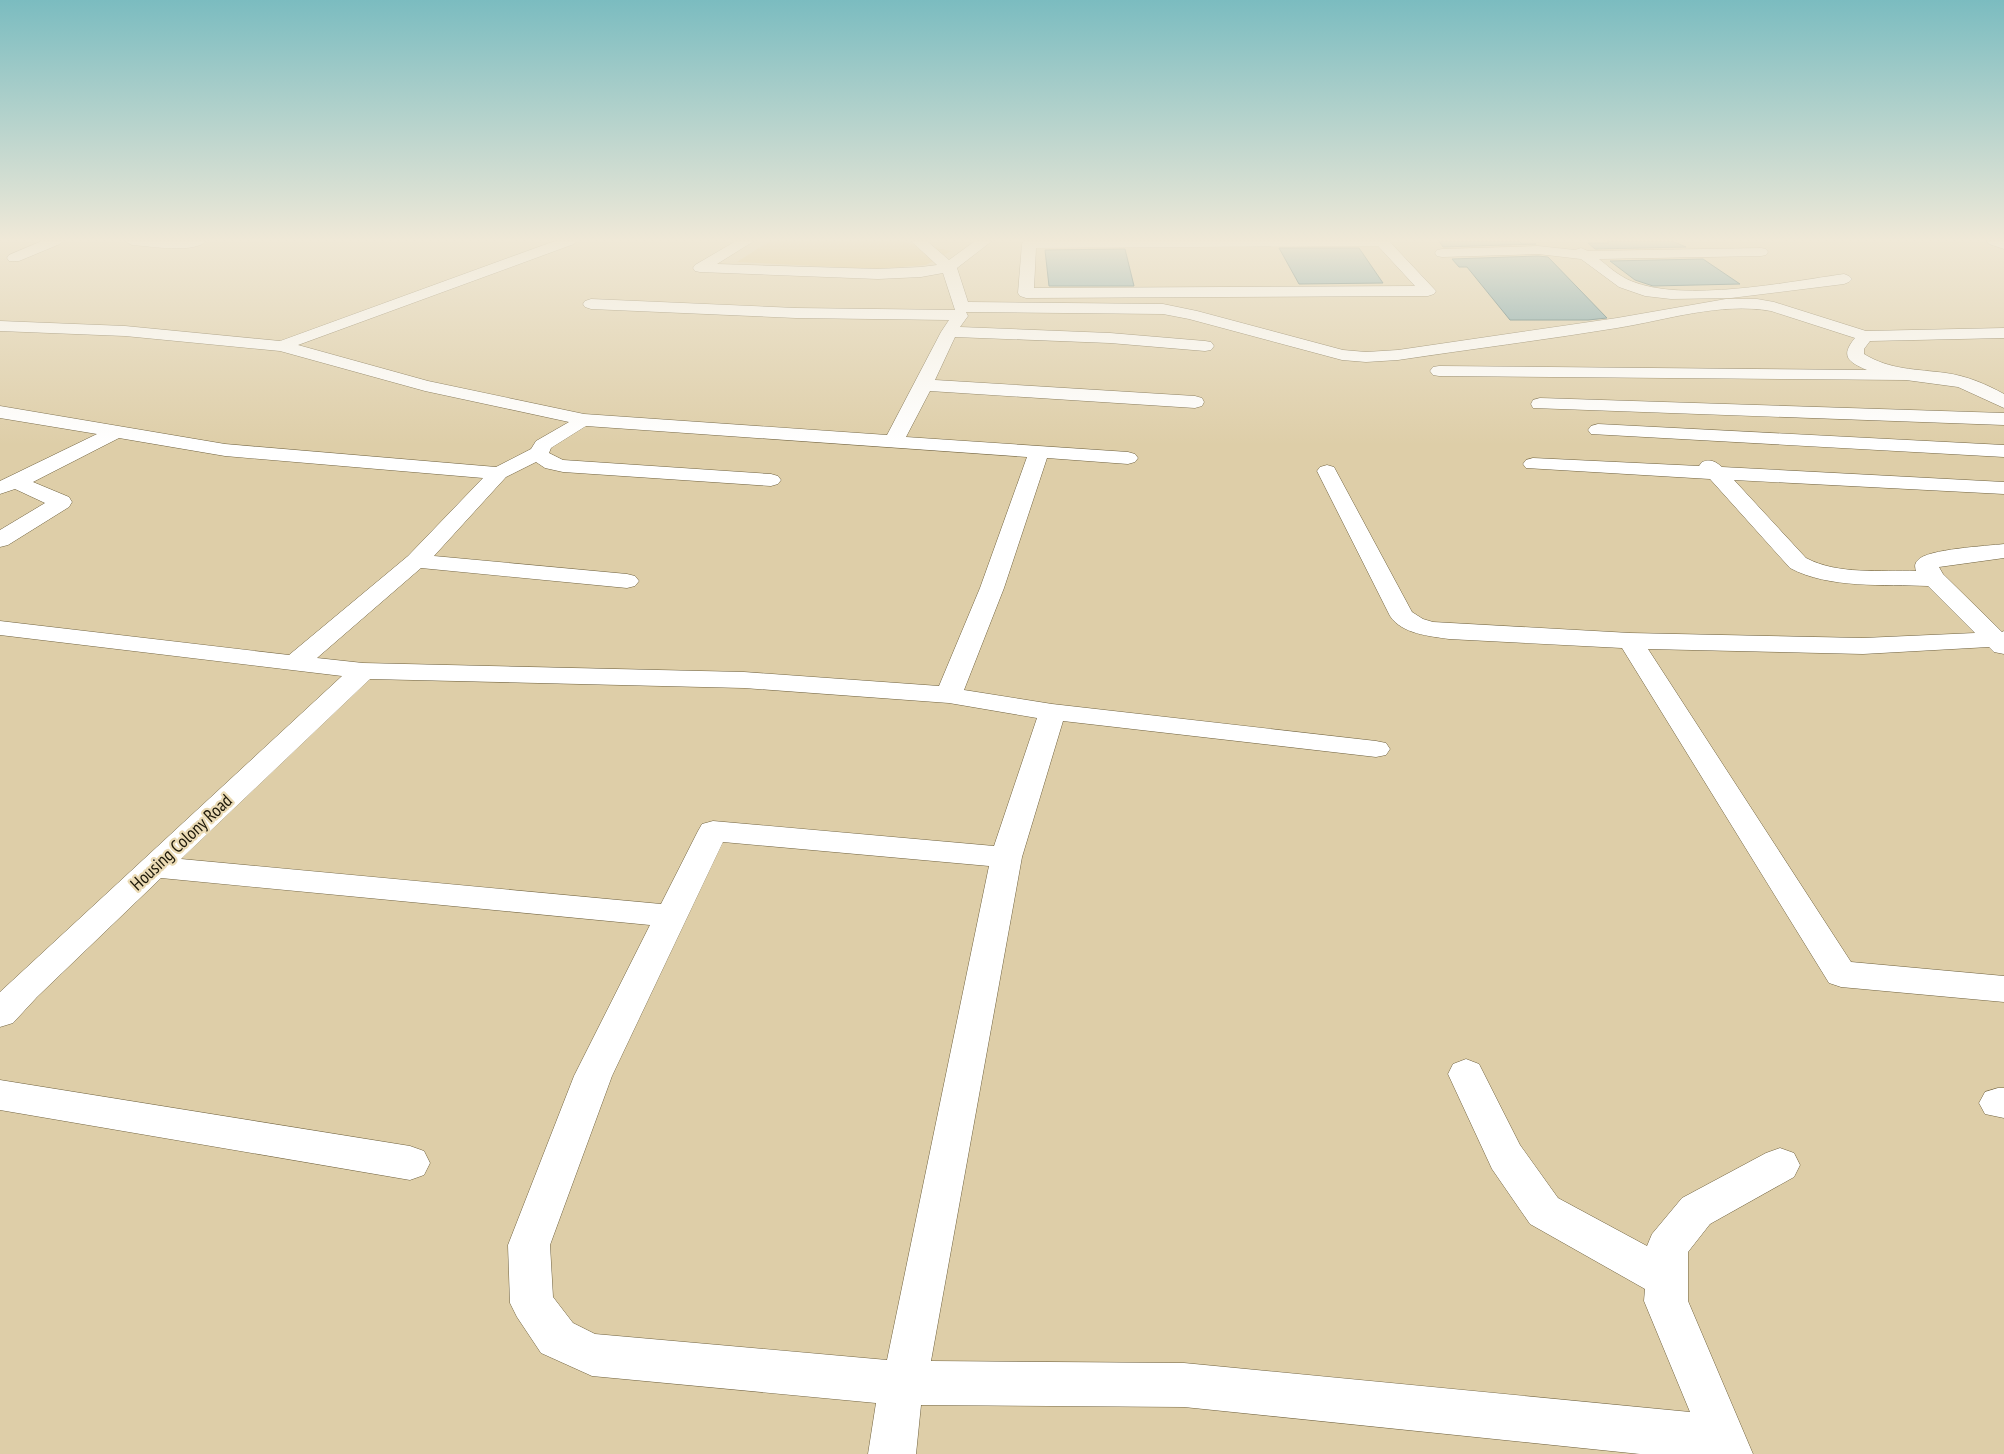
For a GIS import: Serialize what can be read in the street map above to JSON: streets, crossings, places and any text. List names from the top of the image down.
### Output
{
  "streets": {
    "street": ["Housing Colony Road"]
  }
}
